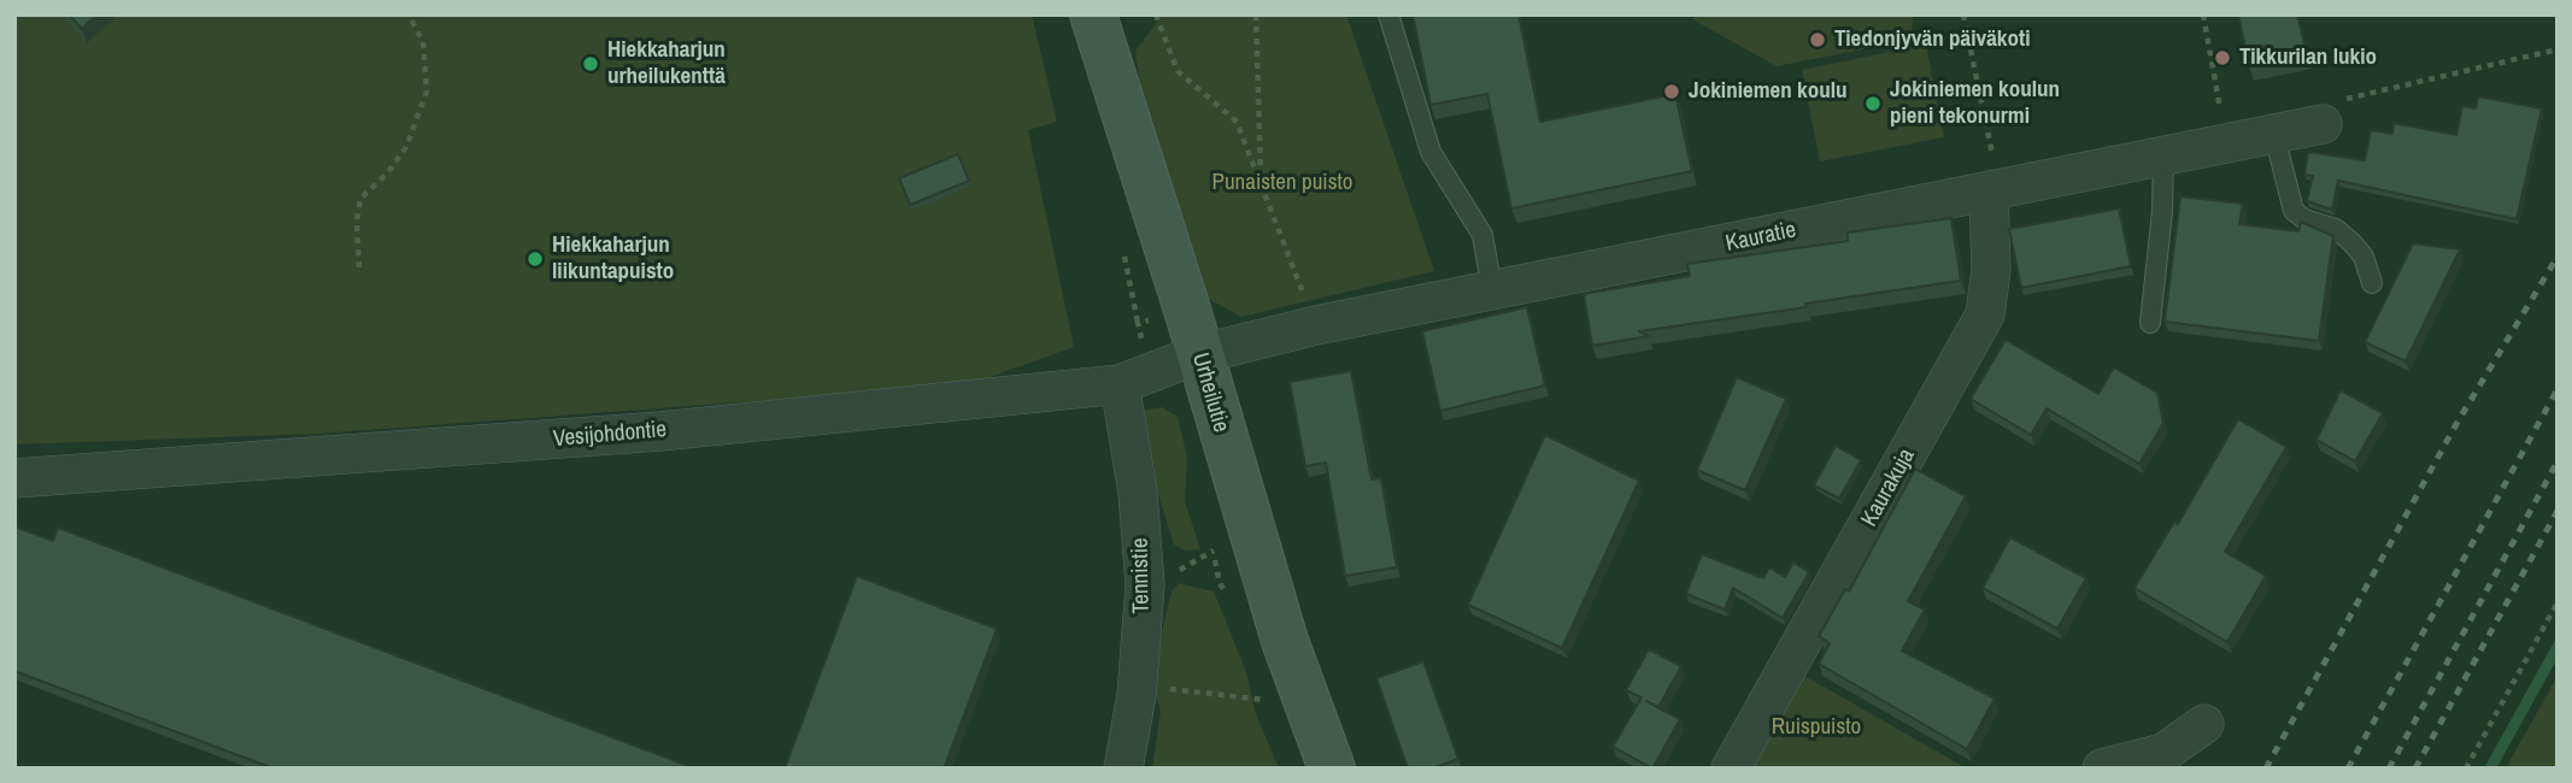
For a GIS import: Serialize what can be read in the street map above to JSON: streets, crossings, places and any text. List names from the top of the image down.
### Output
{
  "streets": {
    "main road": ["Urheilutie"],
    "street": [
      "Kauratie",
      "Vesijohdontie",
      "Kaurakuja",
      "Tennistie"
    ]
  },
  "crossings": [
    ["Kauratie", "Urheilutie"],
    ["Kauratie", "Vesijohdontie"],
    ["Kauratie", "Kaurakuja"],
    ["Urheilutie", "Vesijohdontie"],
    ["Vesijohdontie", "Tennistie"]
  ],
  "parks": ["Punaisten puisto", "Ruispuisto"],
  "places": [
    "Tiedonjyvän päiväkoti",
    "Tikkurilan lukio",
    "Hiekkaharjun urheilukenttä",
    "Jokiniemen koulu",
    "Jokiniemen koulun pieni tekonurmi",
    "Hiekkaharjun liikuntapuisto"
  ]
}
